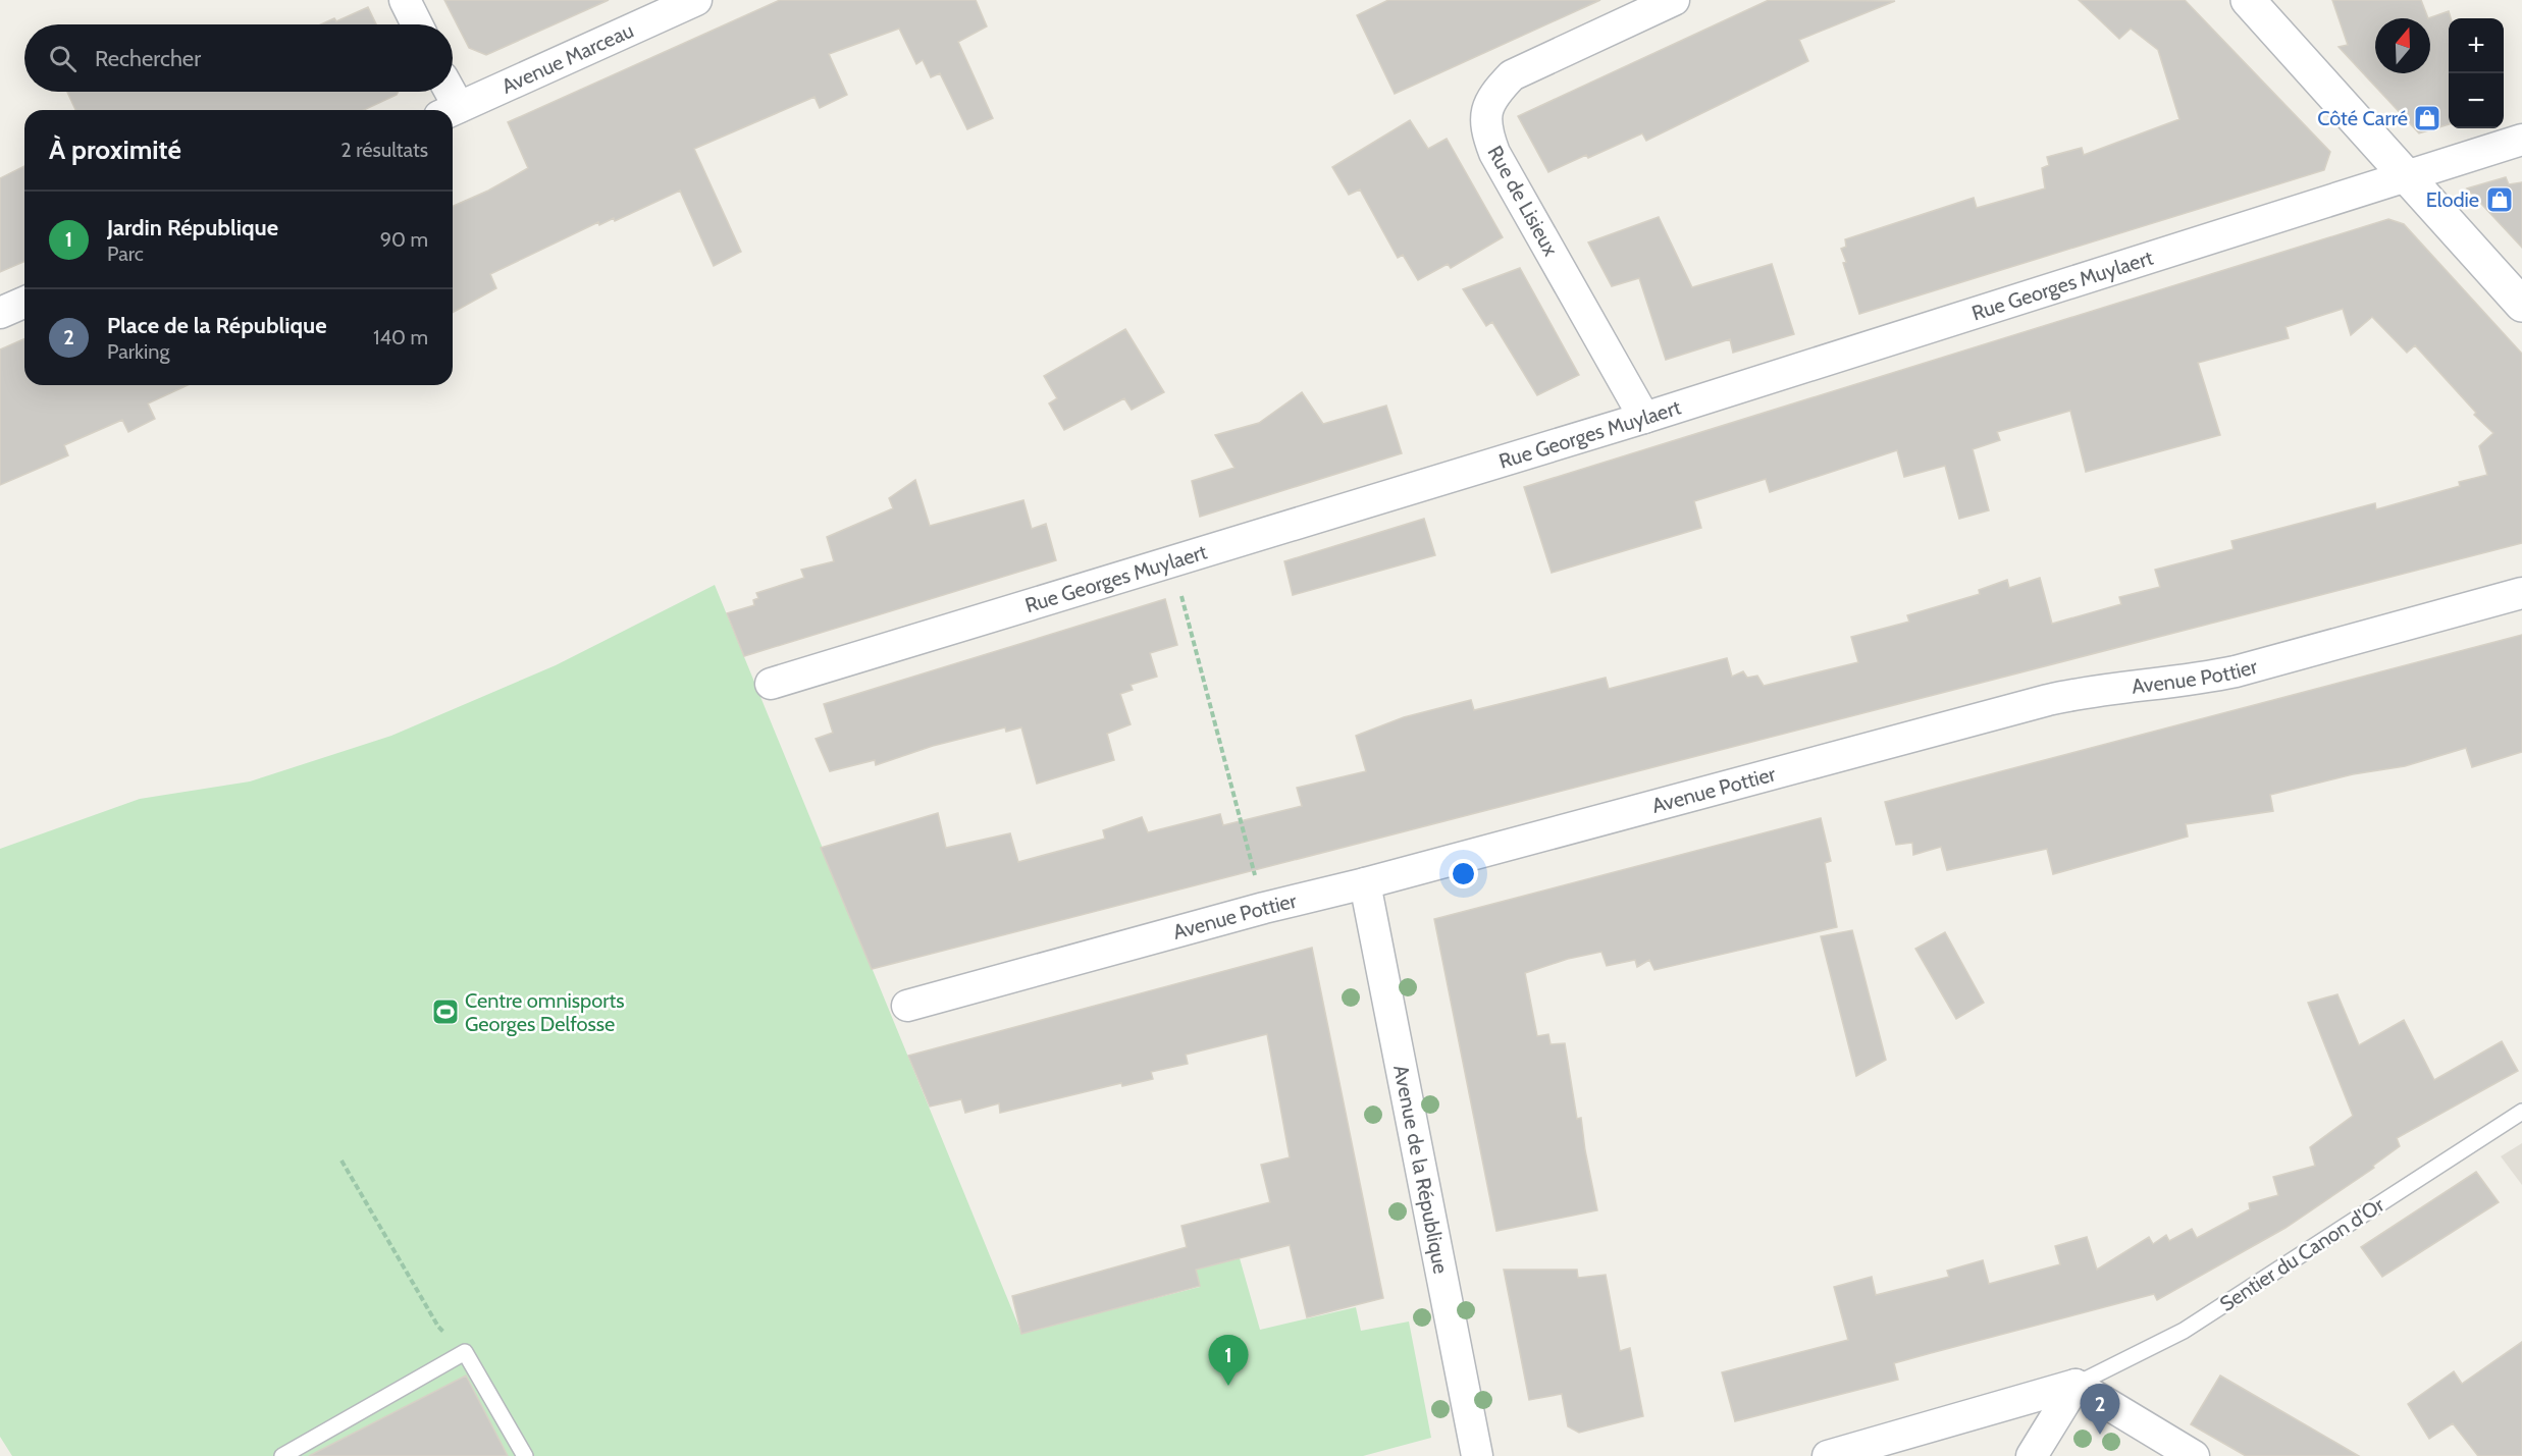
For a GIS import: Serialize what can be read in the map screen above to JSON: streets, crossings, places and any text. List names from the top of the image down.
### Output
{
  "streets": {
    "street": [
      "Avenue Marceau",
      "Rue de Lisieux",
      "Rue Georges Muylaert",
      "Avenue Pottier",
      "Avenue de la République"
    ],
    "lane": ["Sentier du Canon d'Or"]
  },
  "crossings": [
    ["Rue de Lisieux", "Rue Georges Muylaert"],
    ["Avenue Pottier", "Avenue de la République"]
  ],
  "places": {
    "shop": ["Côté Carré", "Elodie"],
    "sports": ["Centre omnisports Georges Delfosse"]
  },
  "north": "top",
  "page": {
    "map_buttons": ["+", "−"],
    "search": "Rechercher",
    "heading": ["À proximité", "2 résultats"],
    "list": [
      {
        "mark": "1",
        "name": "Jardin République",
        "note": "Parc",
        "value": "90 m"
      },
      {
        "mark": "2",
        "name": "Place de la République",
        "note": "Parking",
        "value": "140 m"
      }
    ],
    "pins": ["1", "2"]
  }
}
